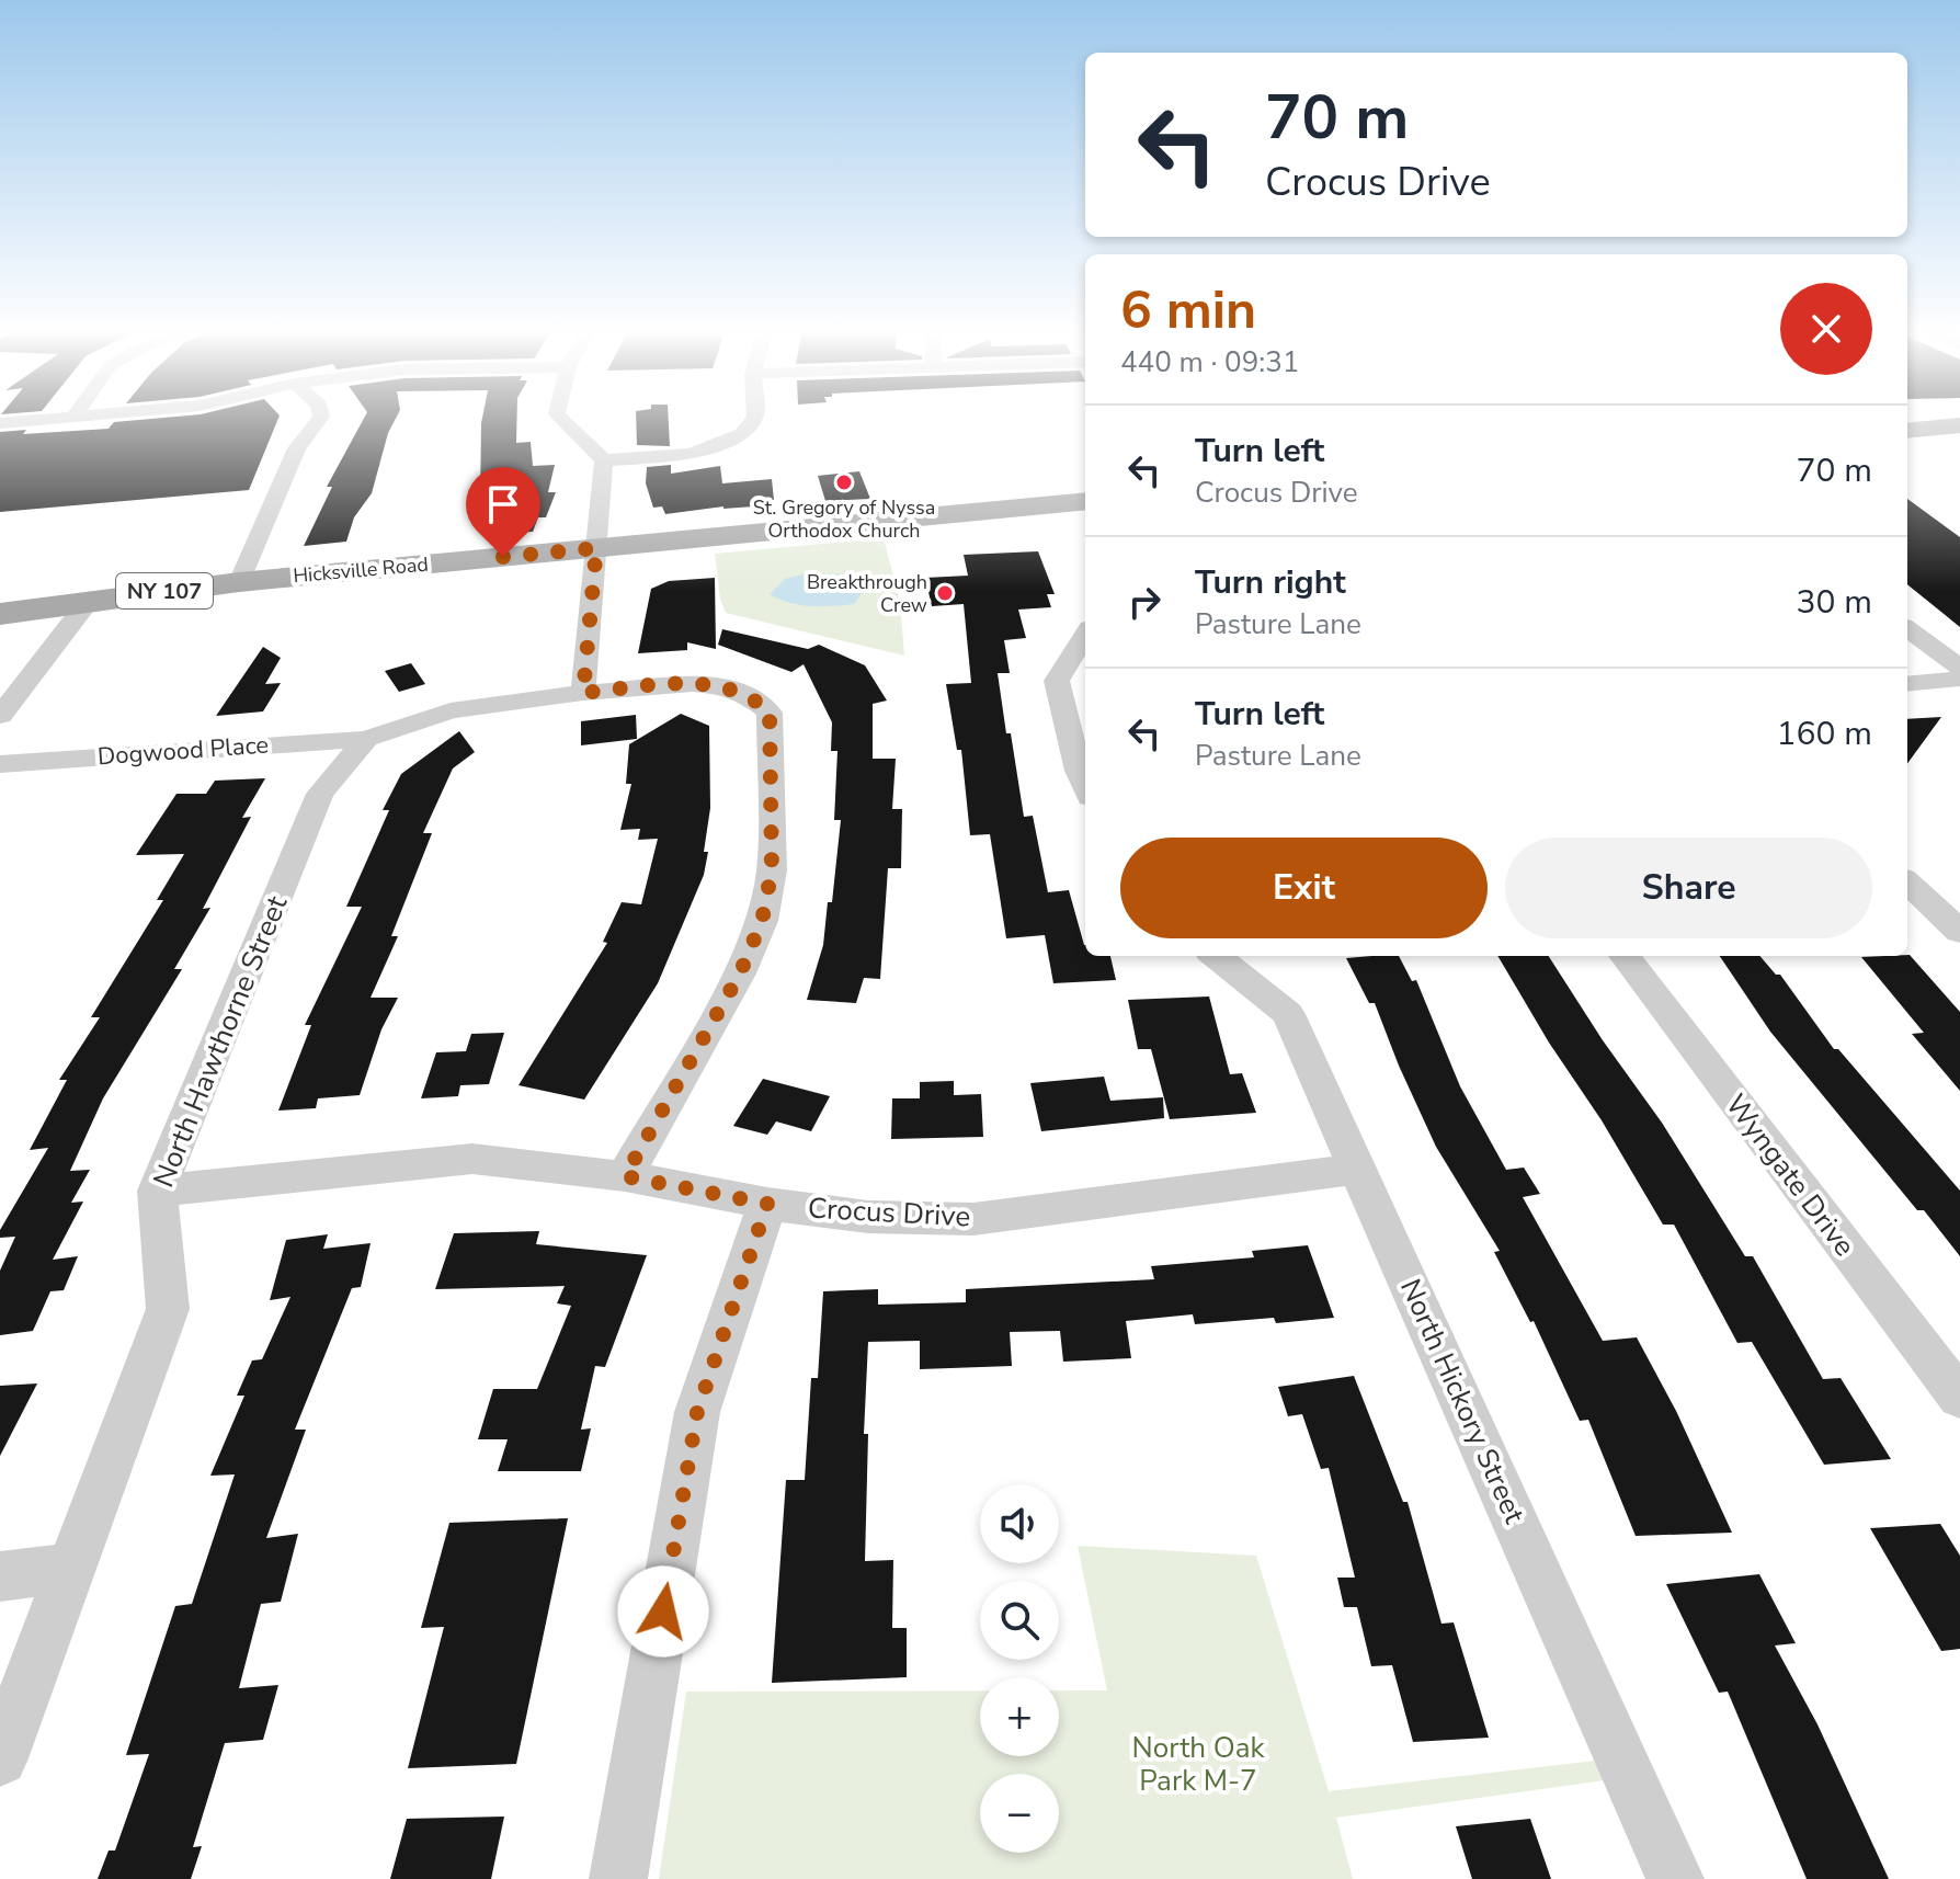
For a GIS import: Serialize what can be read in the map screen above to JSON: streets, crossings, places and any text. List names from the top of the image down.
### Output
{
  "streets": {
    "main road": ["Hicksville Road", "NY 107"],
    "street": [
      "Dogwood Place",
      "North Hawthorne Street",
      "Wyngate Drive",
      "Crocus Drive",
      "North Hickory Street"
    ]
  },
  "crossings": [
    ["Dogwood Place", "North Hawthorne Street"],
    ["Dogwood Place", "Crocus Drive"],
    ["North Hawthorne Street", "Crocus Drive"],
    ["Crocus Drive", "North Hickory Street"]
  ],
  "parks": ["North Oak Park M-7"],
  "places": ["St. Gregory of Nyssa Orthodox Church", "Breakthrough Crew"],
  "page": {
    "turn": ["70 m", "Crocus Drive"],
    "heading": ["6 min", "440 m · 09:31"],
    "list": [
      {
        "name": "Turn left",
        "note": "Crocus Drive",
        "value": "70 m"
      },
      {
        "name": "Turn right",
        "note": "Pasture Lane",
        "value": "30 m"
      },
      {
        "name": "Turn left",
        "note": "Pasture Lane",
        "value": "160 m"
      }
    ],
    "buttons": ["Exit", "Share"],
    "map_buttons": ["+", "−"]
  }
}
